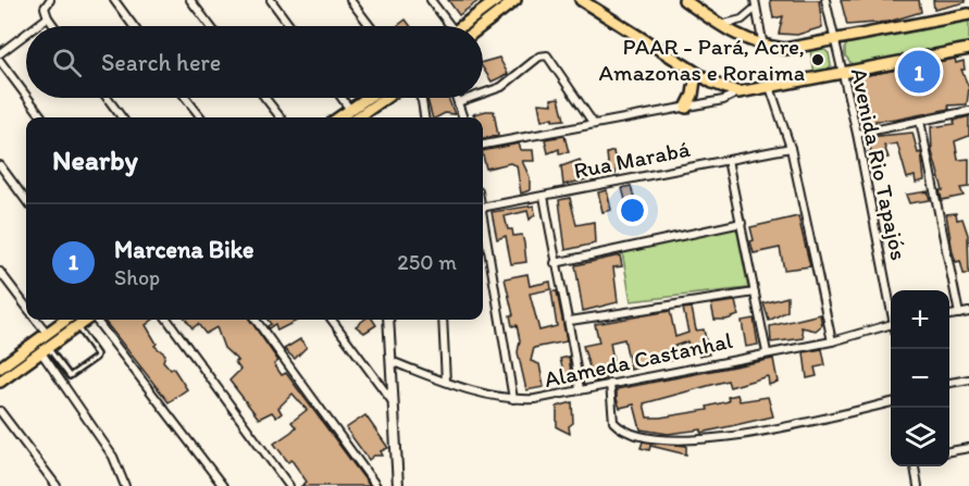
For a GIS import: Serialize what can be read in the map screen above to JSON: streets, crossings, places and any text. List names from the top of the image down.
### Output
{
  "streets": {
    "street": ["Rua Marabá", "Avenida Rio Tapajós", "Alameda Castanhal"]
  },
  "places": ["PAAR - Pará, Acre, Amazonas e Roraima"],
  "page": {
    "search": "Search here",
    "pins": "1",
    "heading": "Nearby",
    "list": [
      {
        "mark": "1",
        "name": "Marcena Bike",
        "note": "Shop",
        "value": "250 m"
      }
    ],
    "map_buttons": ["+", "−"]
  }
}
